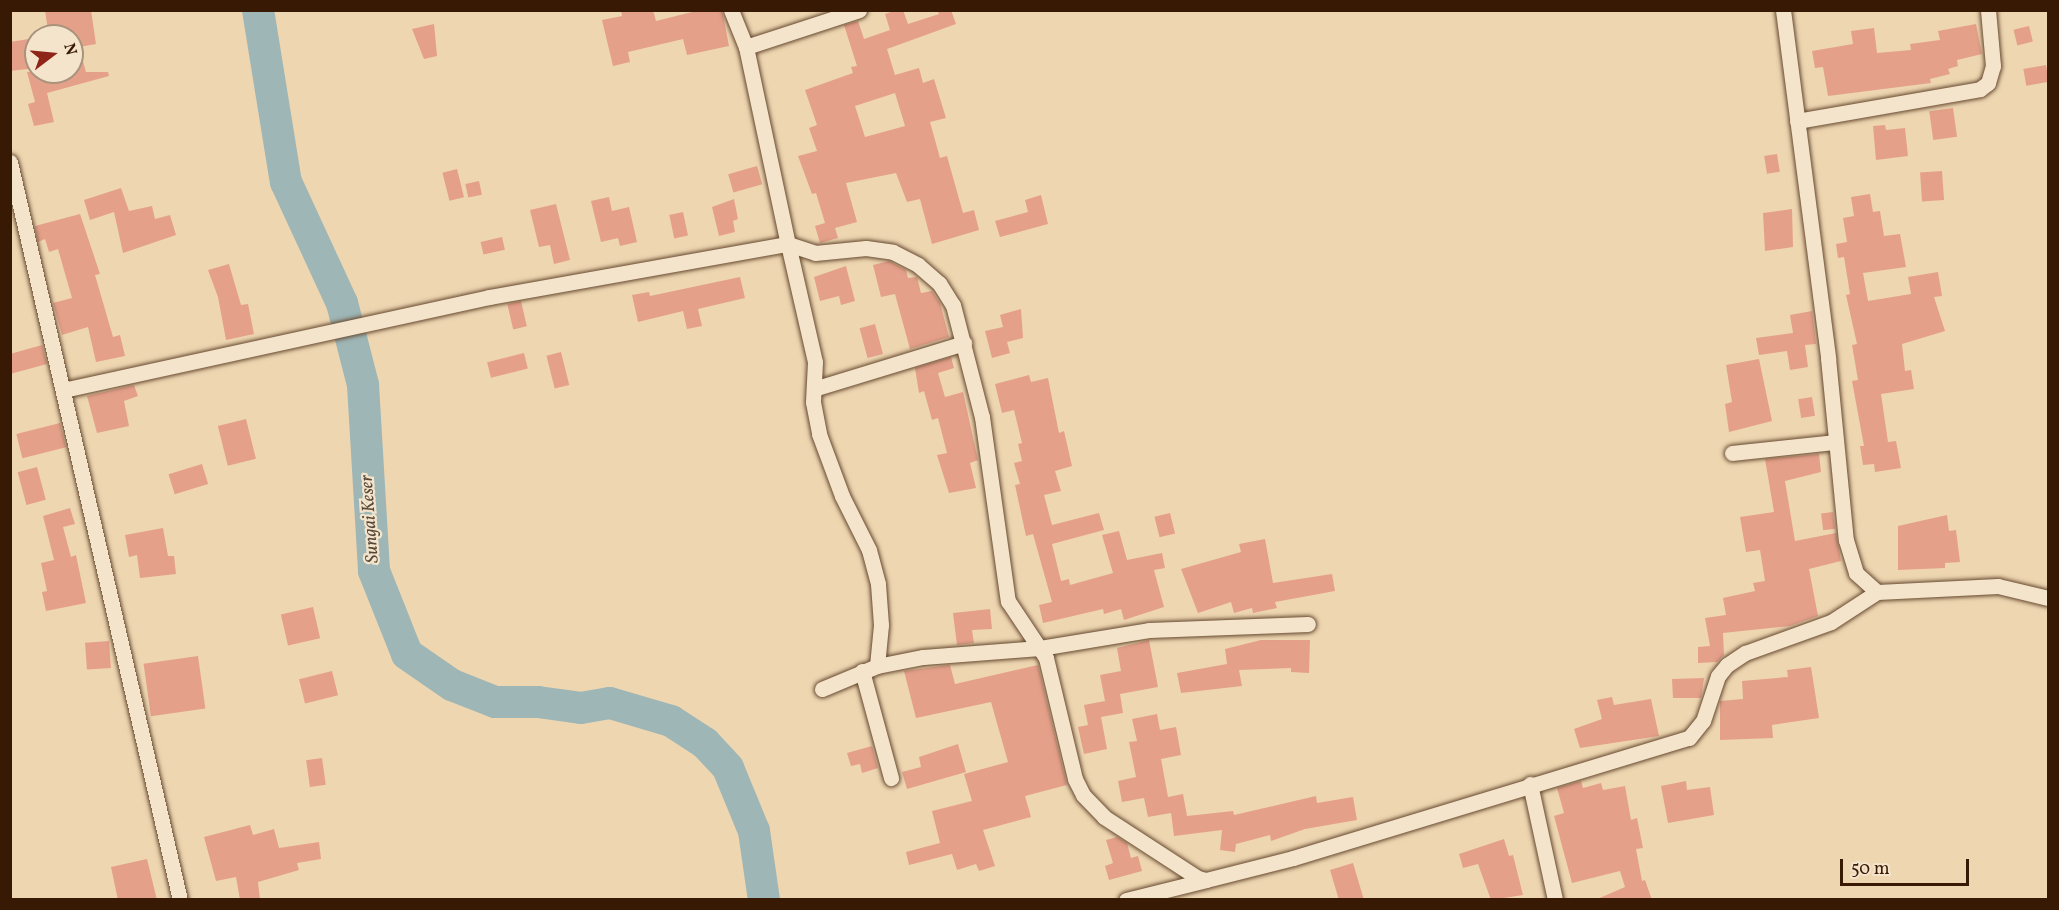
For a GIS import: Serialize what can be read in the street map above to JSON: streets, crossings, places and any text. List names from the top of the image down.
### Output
{
  "water": ["Sungai Keser"],
  "scale_bar": "50 m",
  "north": "right"
}
